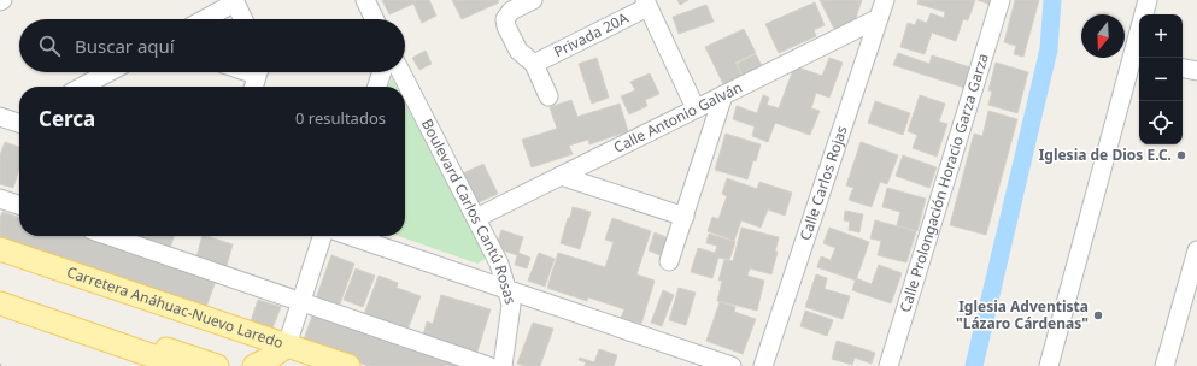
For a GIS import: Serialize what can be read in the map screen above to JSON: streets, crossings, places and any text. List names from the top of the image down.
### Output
{
  "streets": {
    "main road": ["Carretera Anáhuac-Nuevo Laredo"],
    "street": [
      "Privada 20A",
      "Calle Antonio Galván",
      "Calle Carlos Rojas",
      "Calle Prolongación Horacio Garza Garza",
      "Boulevard Carlos Cantú Rosas"
    ]
  },
  "crossings": [
    ["Privada 20A", "Calle Antonio Galván"],
    ["Calle Antonio Galván", "Calle Carlos Rojas"],
    ["Calle Antonio Galván", "Boulevard Carlos Cantú Rosas"]
  ],
  "places": ["Iglesia de Dios E.C.", "Iglesia Adventista \"Lázaro Cárdenas\""],
  "north": "bottom",
  "page": {
    "map_buttons": ["+", "−"],
    "search": "Buscar aquí",
    "heading": ["Cerca", "0 resultados"]
  }
}
